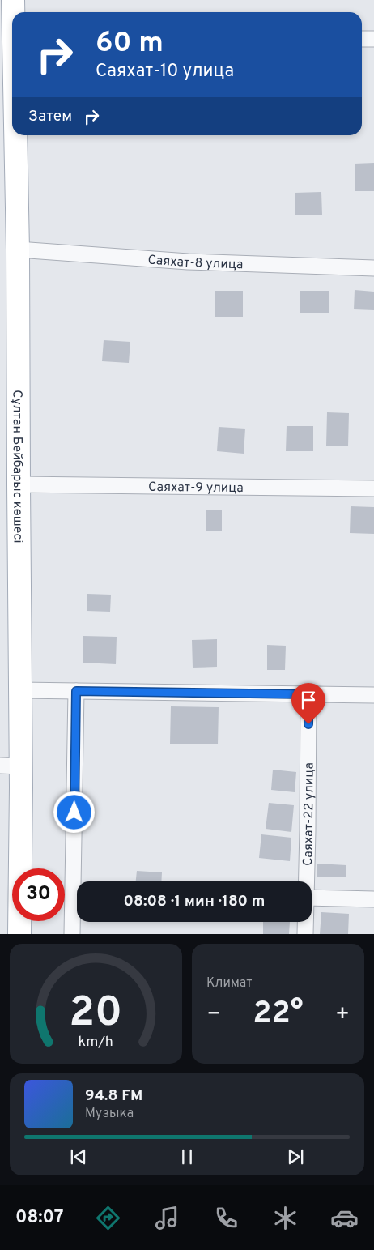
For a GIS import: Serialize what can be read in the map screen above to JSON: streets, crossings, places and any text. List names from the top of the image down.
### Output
{
  "streets": {
    "main road": ["Сұлтан Бейбарыс көшесі"],
    "street": ["Саяхат-8 улица", "Саяхат-9 улица", "Саяхат-22 улица"]
  },
  "crossings": [
    ["Саяхат-8 улица", "Сұлтан Бейбарыс көшесі"],
    ["Сұлтан Бейбарыс көшесі", "Саяхат-9 улица"]
  ],
  "page": {
    "turn": ["60 m", "Саяхат-10 улица"],
    "then": "Затем",
    "limit": "30",
    "trip": "08:08 · 1 мин · 180 m",
    "tile": "Климат",
    "heat": ["−", "22°", "+"],
    "song": ["94.8 FM", "Музыка"],
    "tabs": "08:07",
    "gauge": ["20", "km/h"]
  }
}
